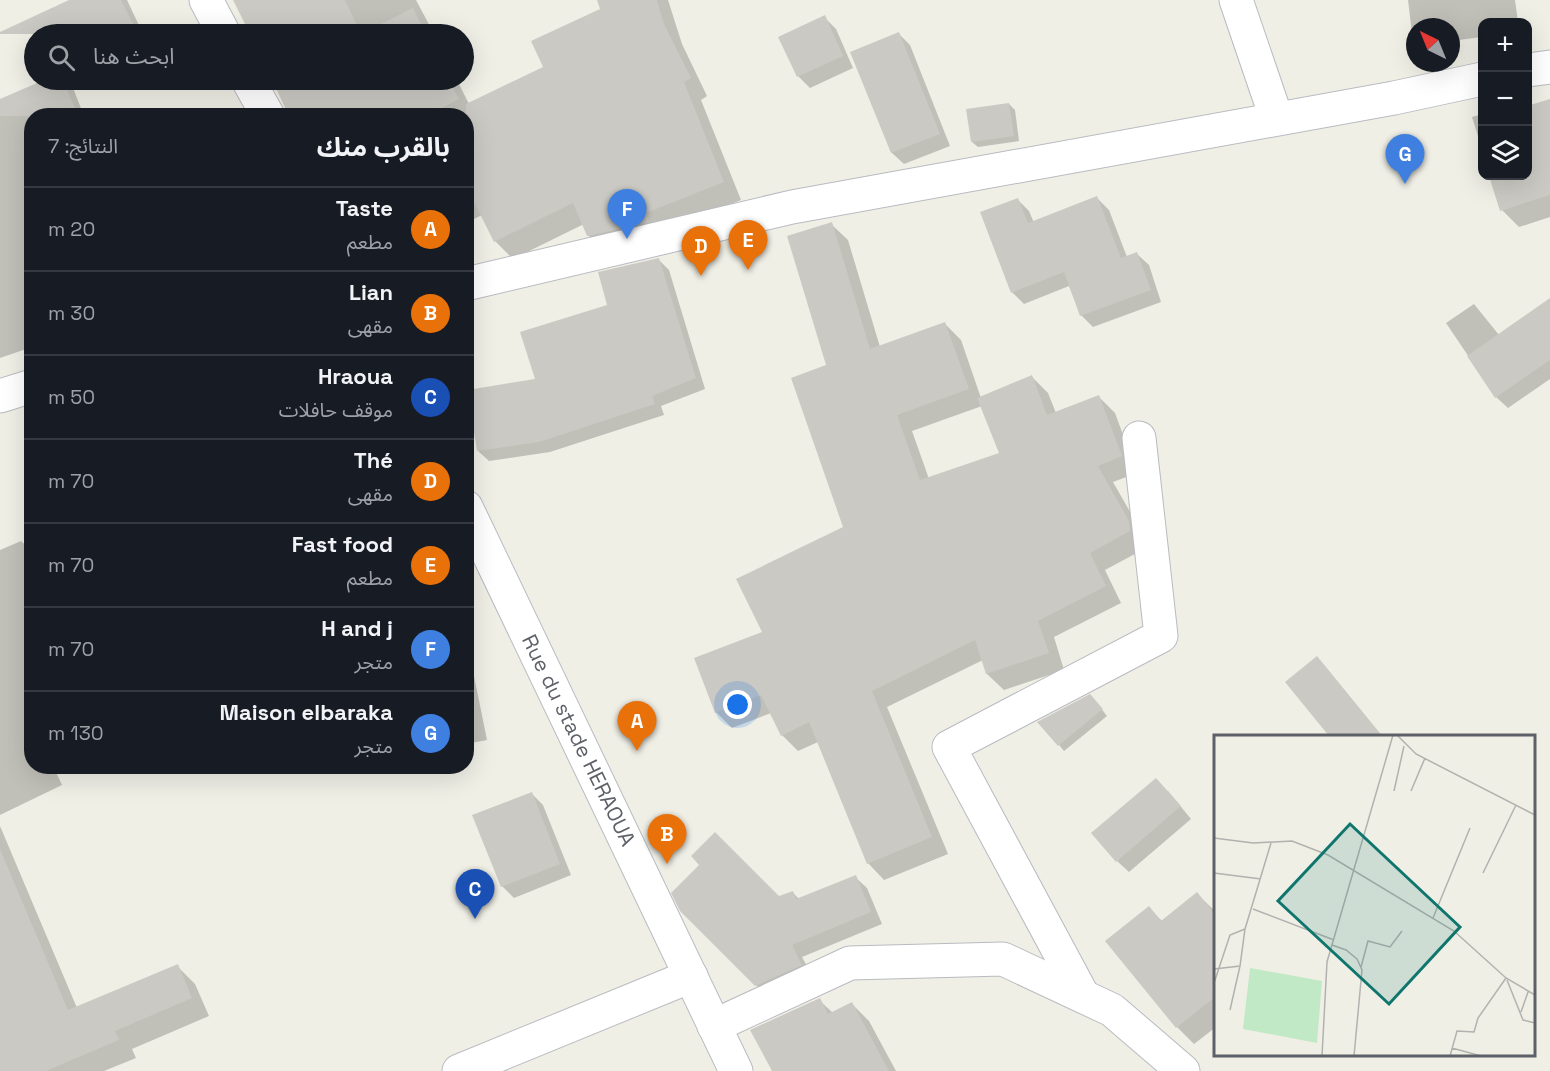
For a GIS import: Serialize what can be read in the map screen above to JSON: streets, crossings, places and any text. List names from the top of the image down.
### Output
{
  "streets": {
    "street": ["Rue du stade HERAOUA"]
  },
  "north": "top left",
  "page": {
    "map_buttons": ["+", "−"],
    "search": "ابحث هنا",
    "heading": ["بالقرب منك", "النتائج: 7"],
    "pins": [
      "G",
      "F",
      "E",
      "D",
      "A",
      "B",
      "C"
    ],
    "list": [
      {
        "mark": "A",
        "name": "Taste",
        "note": "مطعم",
        "value": "20 m"
      },
      {
        "mark": "B",
        "name": "Lian",
        "note": "مقهى",
        "value": "30 m"
      },
      {
        "mark": "C",
        "name": "Hraoua",
        "note": "موقف حافلات",
        "value": "50 m"
      },
      {
        "mark": "D",
        "name": "Thé",
        "note": "مقهى",
        "value": "70 m"
      },
      {
        "mark": "E",
        "name": "Fast food",
        "note": "مطعم",
        "value": "70 m"
      },
      {
        "mark": "F",
        "name": "H and j",
        "note": "متجر",
        "value": "70 m"
      },
      {
        "mark": "G",
        "name": "Maison elbaraka",
        "note": "متجر",
        "value": "130 m"
      }
    ]
  }
}
